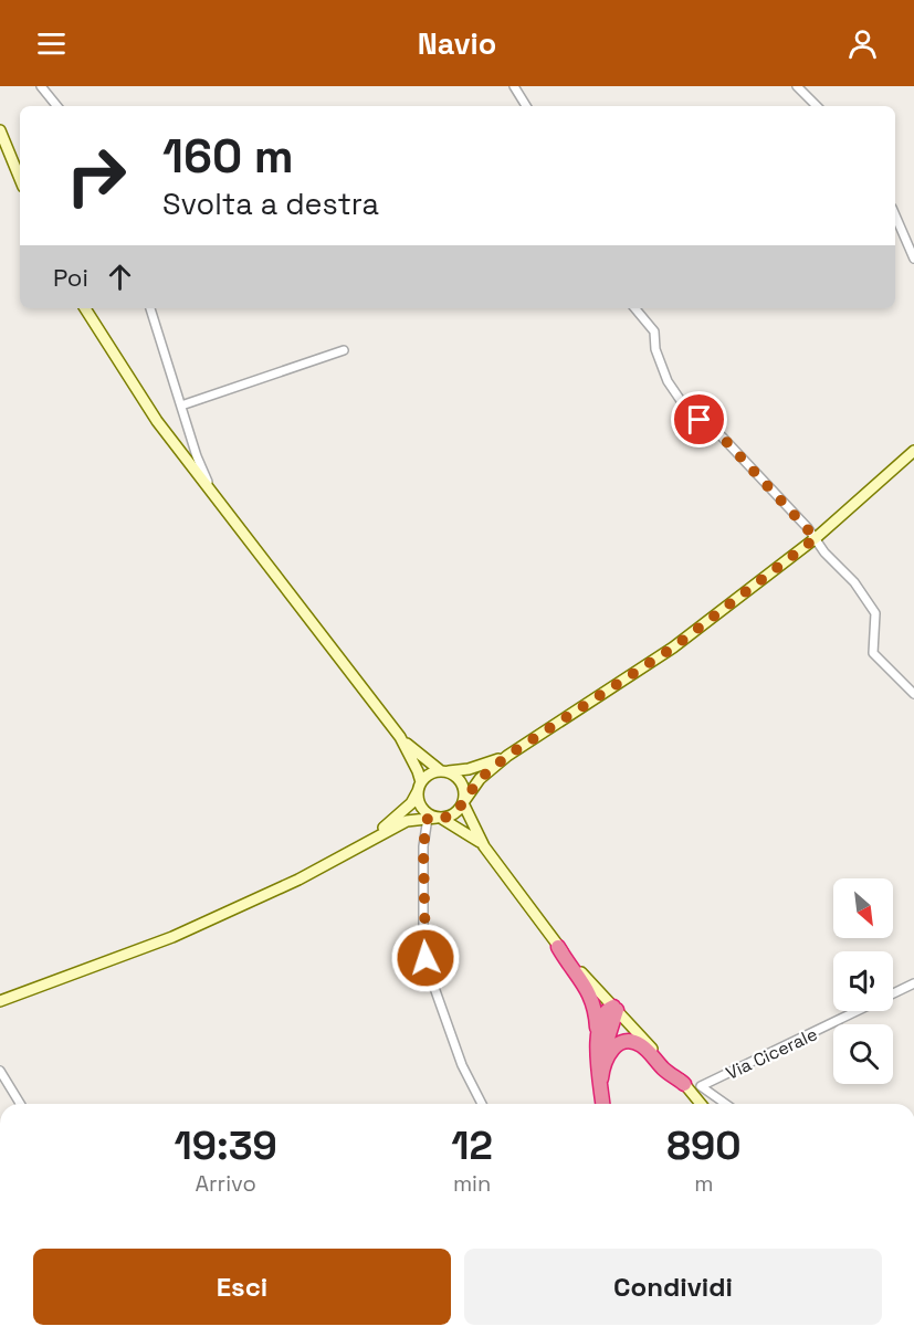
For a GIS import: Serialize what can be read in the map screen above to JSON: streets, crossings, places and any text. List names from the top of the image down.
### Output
{
  "streets": {
    "street": ["Via Cicerale"]
  },
  "north": "bottom right",
  "page": {
    "header": "Navio",
    "turn": ["160 m", "Svolta a destra"],
    "then": "Poi",
    "eta": [
      "19:39",
      "Arrivo",
      "12",
      "min",
      "890",
      "m"
    ],
    "buttons": ["Esci", "Condividi"]
  }
}
